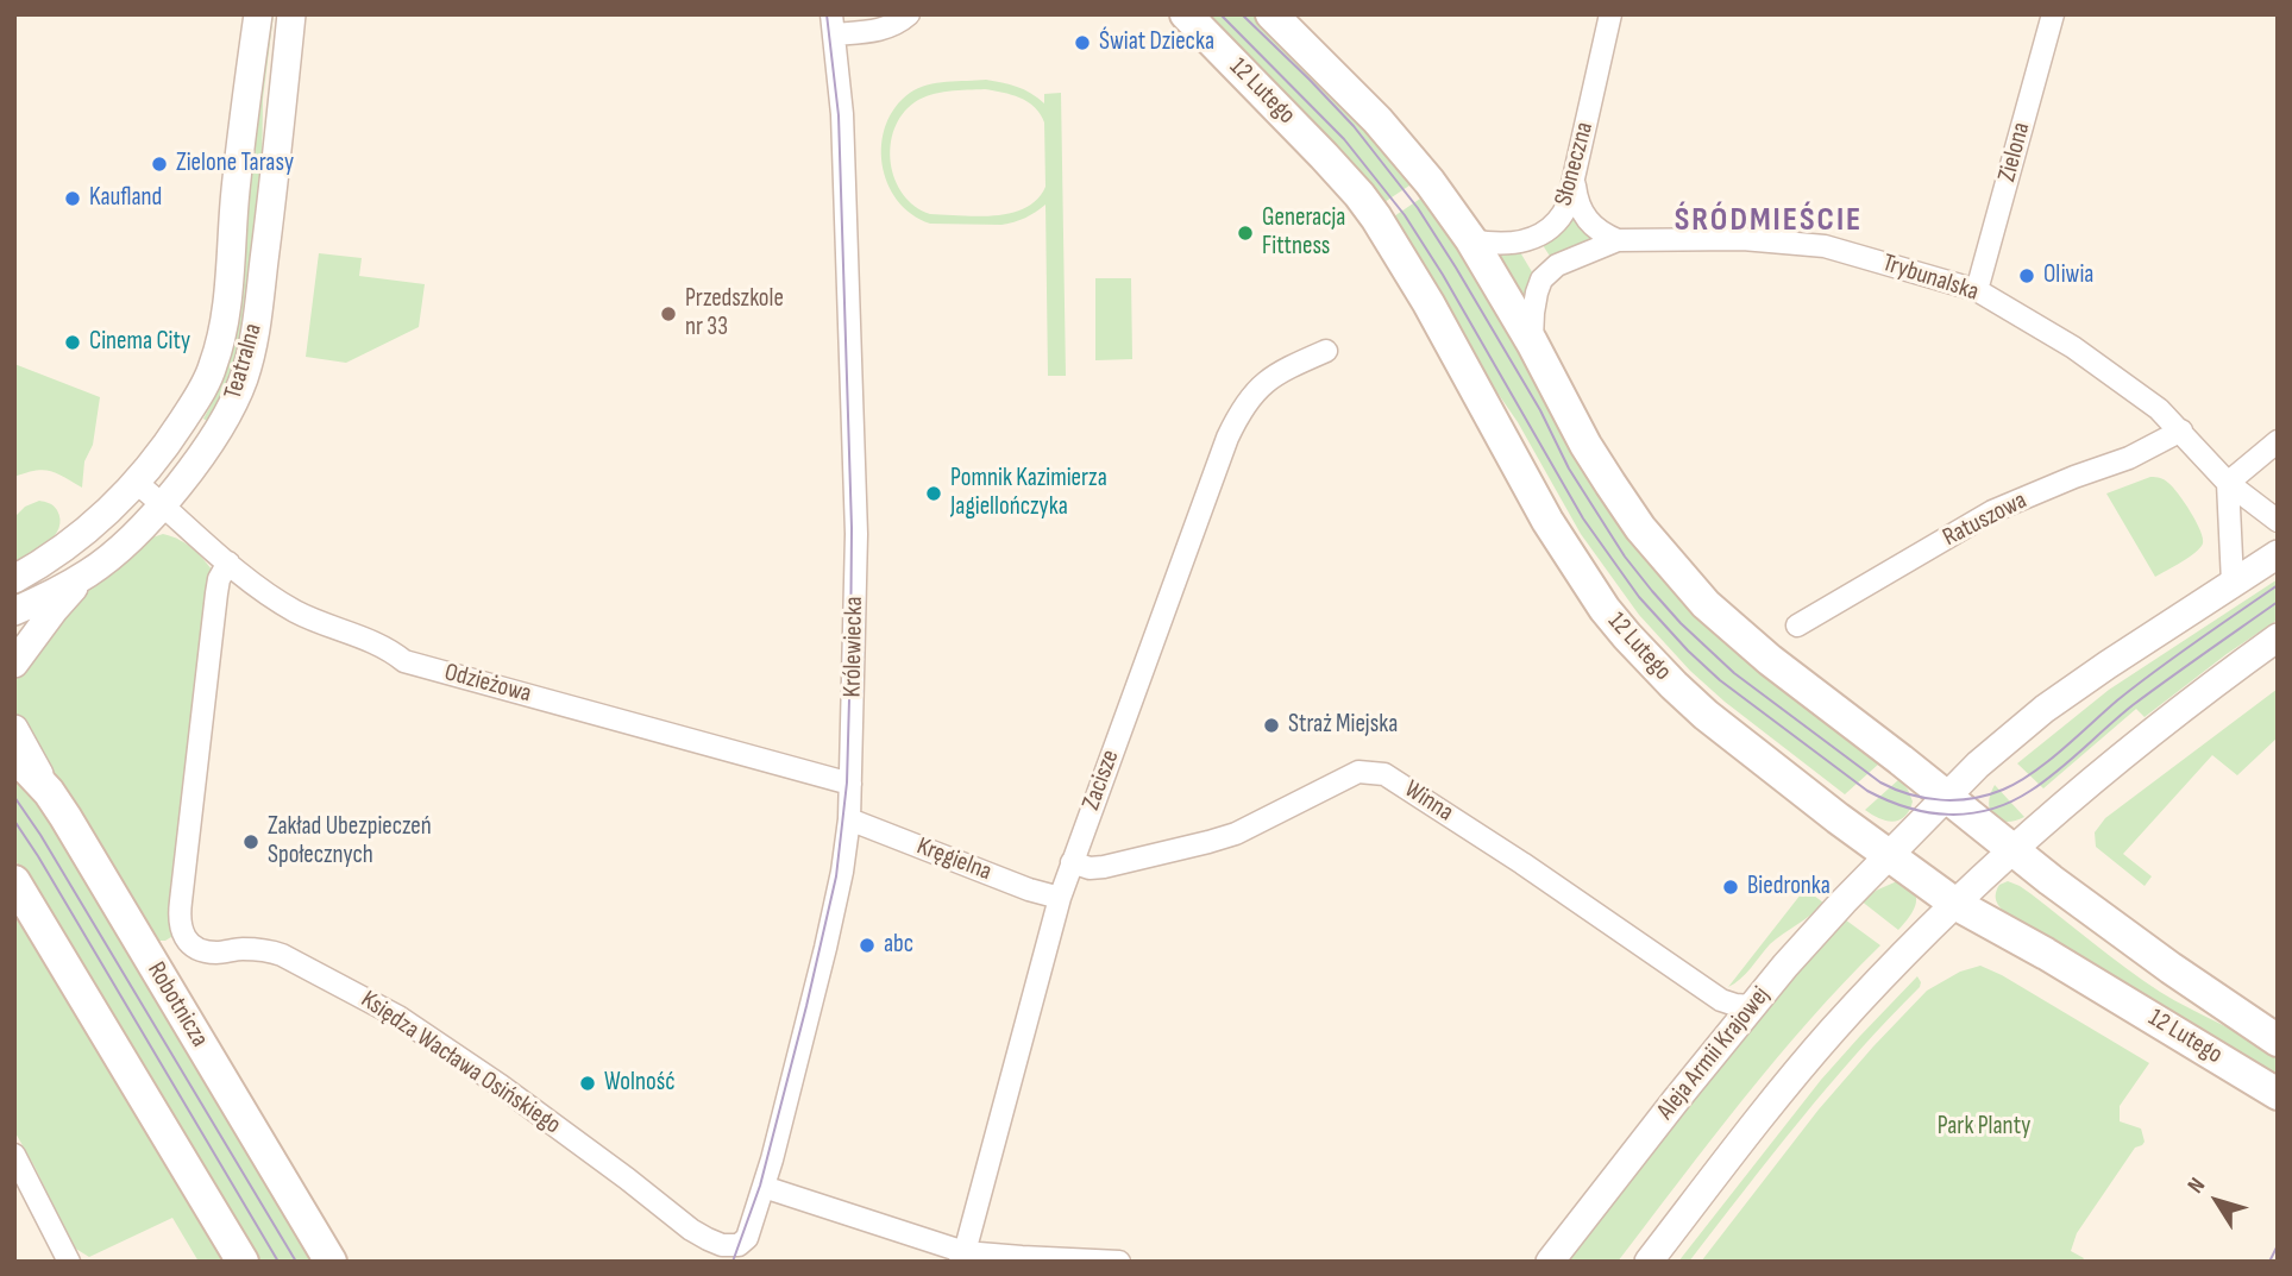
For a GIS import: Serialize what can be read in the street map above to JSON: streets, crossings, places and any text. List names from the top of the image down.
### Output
{
  "streets": {
    "main road": ["12 Lutego", "Robotnicza"],
    "street": [
      "Zielona",
      "Słoneczna",
      "Trybunalska",
      "Teatralna",
      "Ratuszowa",
      "Królewiecka",
      "Odzieżowa",
      "Zacisze",
      "Winna",
      "Kręgielna",
      "Aleja Armii Krajowej",
      "Księdza Wacława Osińskiego"
    ]
  },
  "crossings": [
    ["12 Lutego", "Słoneczna"],
    ["12 Lutego", "Aleja Armii Krajowej"],
    ["Zielona", "Trybunalska"],
    ["Trybunalska", "Ratuszowa"],
    ["Teatralna", "Odzieżowa"],
    ["Królewiecka", "Odzieżowa"],
    ["Królewiecka", "Kręgielna"],
    ["Królewiecka", "Księdza Wacława Osińskiego"],
    ["Odzieżowa", "Księdza Wacława Osińskiego"],
    ["Zacisze", "Winna"],
    ["Zacisze", "Kręgielna"],
    ["Winna", "Aleja Armii Krajowej"]
  ],
  "districts": ["ŚRÓDMIEŚCIE"],
  "parks": ["Park Planty"],
  "places": [
    "Świat Dziecka",
    "Zielone Tarasy",
    "Kaufland",
    "Generacja Fittness",
    "Oliwia",
    "Przedszkole nr 33",
    "Cinema City",
    "Pomnik Kazimierza Jagiellończyka",
    "Straż Miejska",
    "Zakład Ubezpieczeń Społecznych",
    "Biedronka",
    "abc",
    "Wolność"
  ],
  "north": "top left"
}
